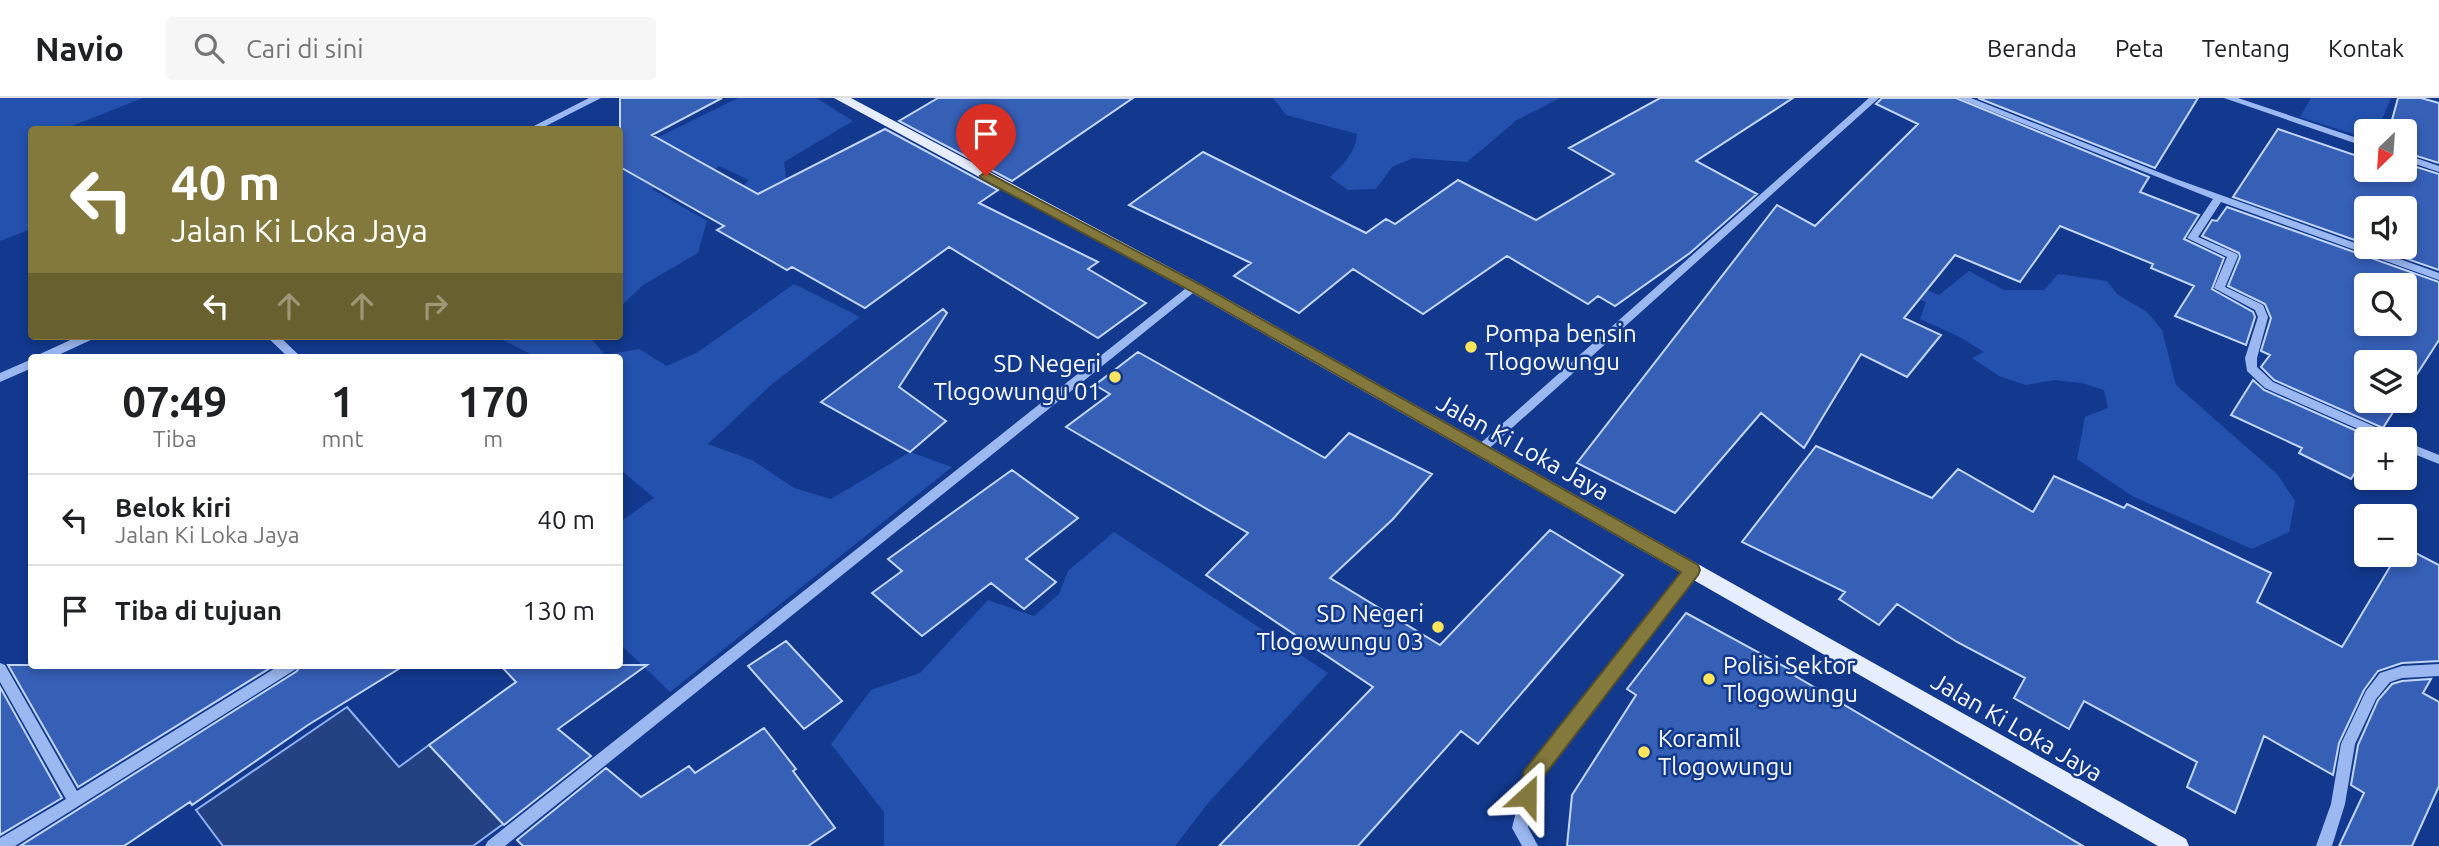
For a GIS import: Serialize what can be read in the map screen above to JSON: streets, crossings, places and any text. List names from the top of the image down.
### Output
{
  "streets": {
    "main road": ["Jalan Ki Loka Jaya"]
  },
  "places": [
    "Pompa bensin Tlogowungu",
    "SD Negeri Tlogowungu 01",
    "SD Negeri Tlogowungu 03",
    "Polisi Sektor Tlogowungu",
    "Koramil Tlogowungu"
  ],
  "north": "bottom left",
  "page": {
    "header": "Navio",
    "search": "Cari di sini",
    "nav": [
      "Beranda",
      "Peta",
      "Tentang",
      "Kontak"
    ],
    "map_buttons": ["+", "−"],
    "turn": ["40 m", "Jalan Ki Loka Jaya"],
    "eta": [
      "07:49",
      "Tiba",
      "1",
      "mnt",
      "170",
      "m"
    ],
    "list": [
      {
        "name": "Belok kiri",
        "note": "Jalan Ki Loka Jaya",
        "value": "40 m"
      },
      {
        "name": "Tiba di tujuan",
        "value": "130 m"
      }
    ]
  }
}
